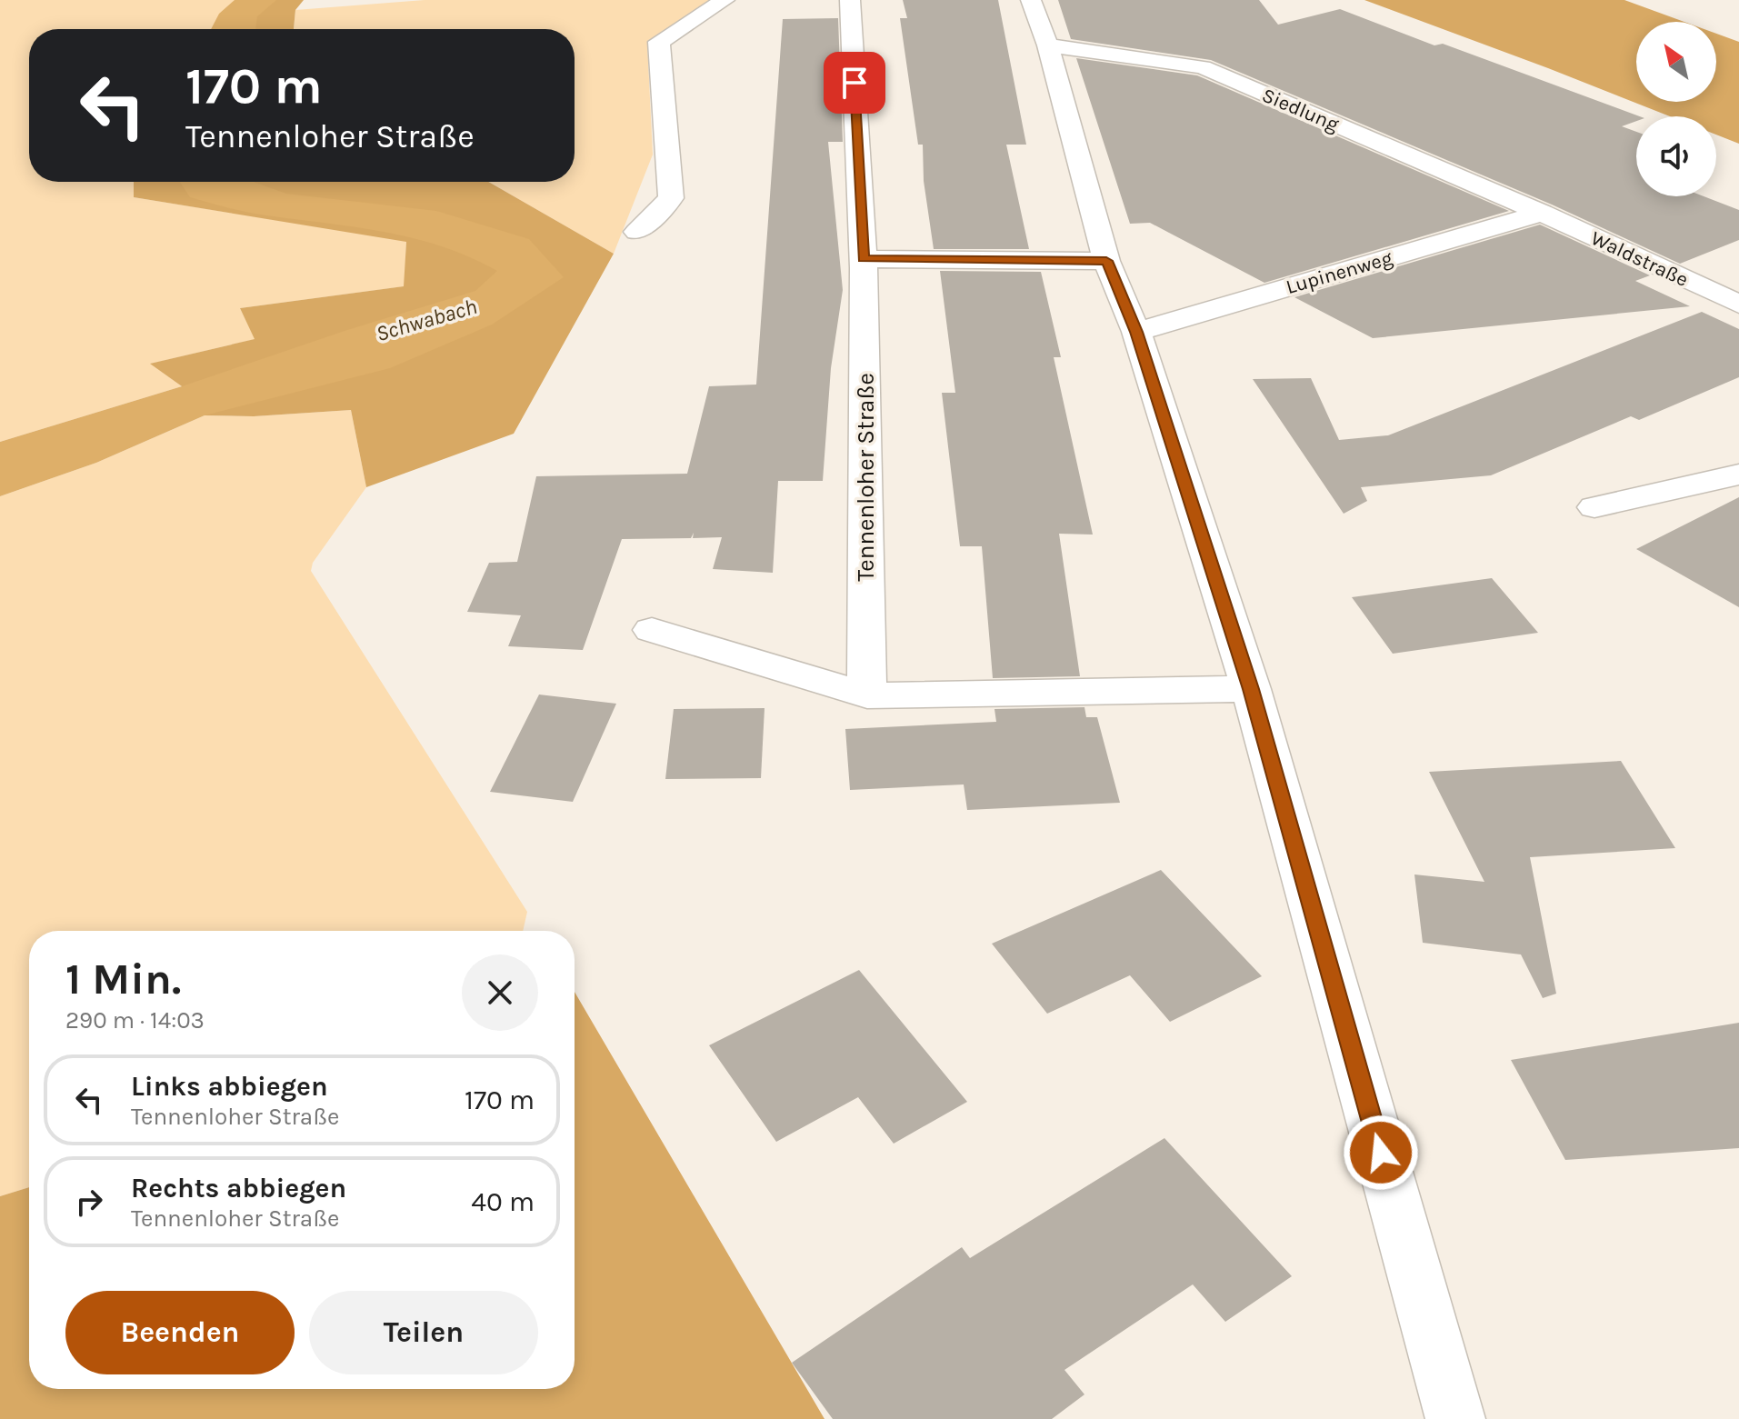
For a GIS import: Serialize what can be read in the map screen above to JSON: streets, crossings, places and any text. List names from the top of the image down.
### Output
{
  "streets": {
    "street": [
      "Siedlung",
      "Waldstraße",
      "Lupinenweg",
      "Tennenloher Straße"
    ]
  },
  "crossings": [
    ["Siedlung", "Waldstraße"],
    ["Siedlung", "Lupinenweg"],
    ["Waldstraße", "Lupinenweg"]
  ],
  "water": ["Schwabach"],
  "north": "top left",
  "page": {
    "turn": ["170 m", "Tennenloher Straße"],
    "heading": ["1 Min.", "290 m · 14:03"],
    "list": [
      {
        "name": "Links abbiegen",
        "note": "Tennenloher Straße",
        "value": "170 m"
      },
      {
        "name": "Rechts abbiegen",
        "note": "Tennenloher Straße",
        "value": "40 m"
      }
    ],
    "buttons": ["Beenden", "Teilen"]
  }
}
